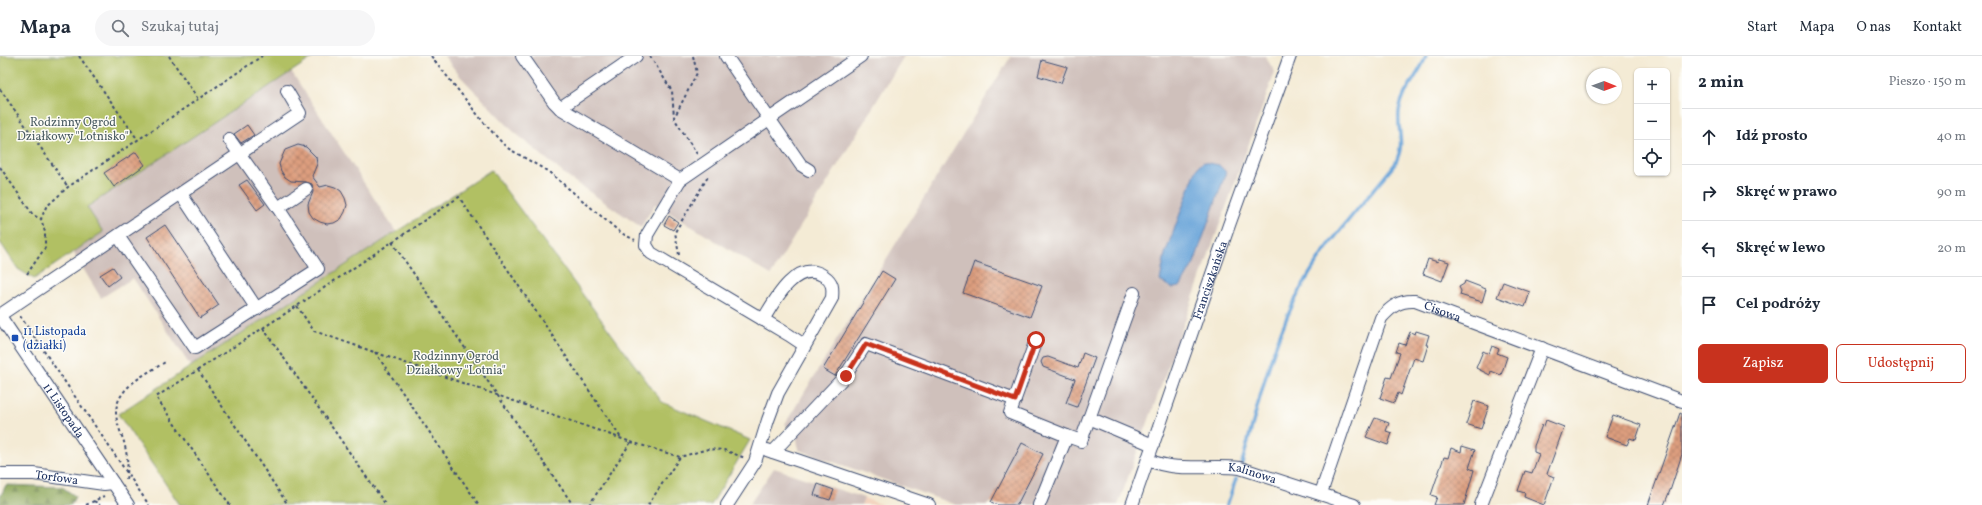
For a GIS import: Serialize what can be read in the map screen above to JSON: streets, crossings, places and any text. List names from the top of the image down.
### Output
{
  "streets": {
    "street": [
      "Franciszkańska",
      "Cisowa",
      "11 Listopada",
      "Kalinowa",
      "Torfowa"
    ]
  },
  "crossings": [
    ["Franciszkańska", "Kalinowa"],
    ["Cisowa", "Kalinowa"],
    ["11 Listopada", "Torfowa"]
  ],
  "parks": ["Rodzinny Ogród Działkowy \"Lotnisko\"", "Rodzinny Ogród Działkowy \"Lotnia\""],
  "places": {
    "transit": ["11 Listopada (działki)"]
  },
  "north": "right",
  "page": {
    "header": "Mapa",
    "search": "Szukaj tutaj",
    "nav": [
      "Start",
      "Mapa",
      "O nas",
      "Kontakt"
    ],
    "heading": ["2 min", "Pieszo · 150 m"],
    "map_buttons": ["+", "−"],
    "list": [
      ["Idź prosto", "40 m"],
      ["Skręć w prawo", "90 m"],
      ["Skręć w lewo", "20 m"],
      "Cel podróży"
    ],
    "buttons": ["Zapisz", "Udostępnij"]
  }
}
